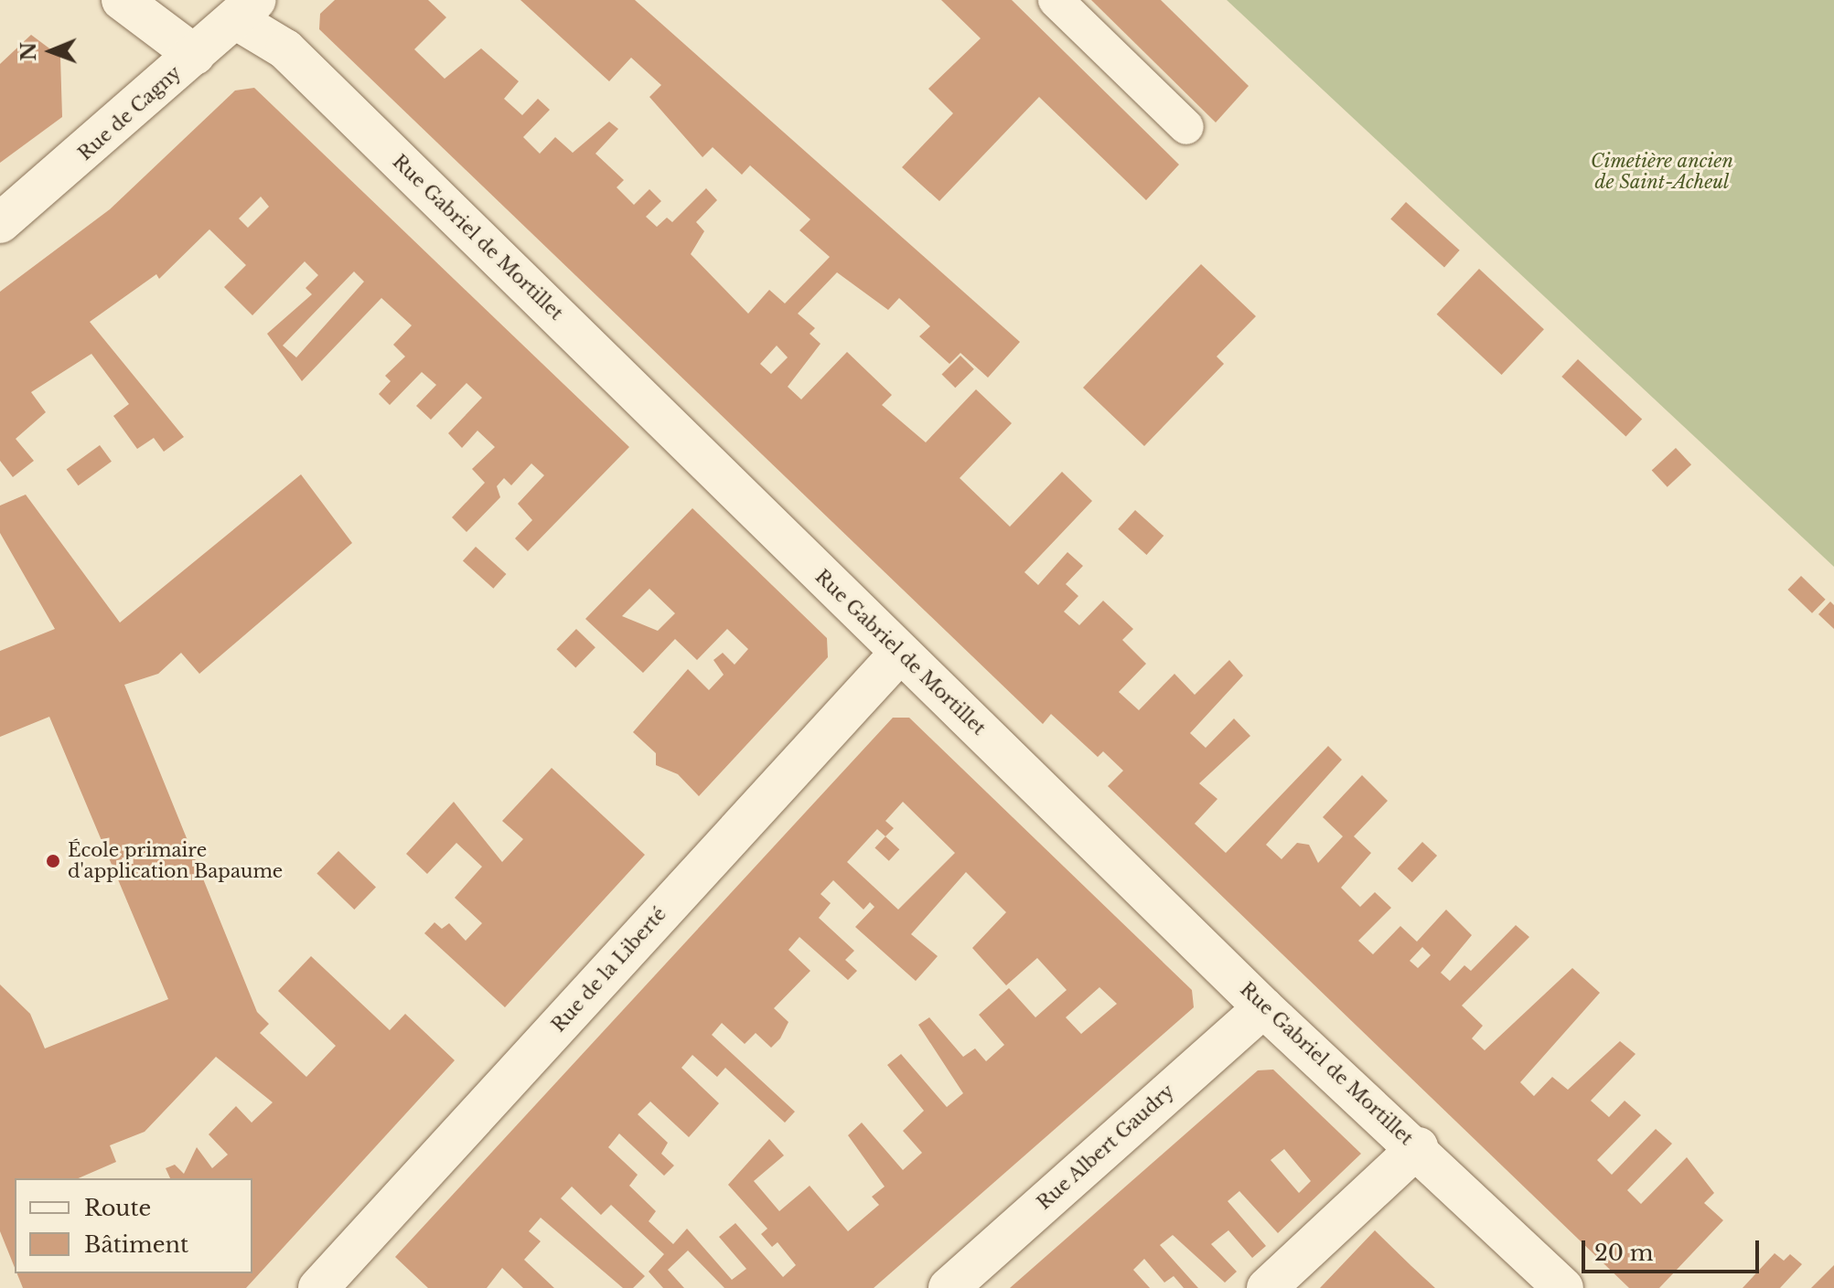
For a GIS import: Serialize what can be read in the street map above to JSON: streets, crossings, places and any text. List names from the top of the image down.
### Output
{
  "streets": {
    "street": [
      "Rue de Cagny",
      "Rue Gabriel de Mortillet",
      "Rue de la Liberté",
      "Rue Albert Gaudry"
    ]
  },
  "crossings": [
    ["Rue de Cagny", "Rue Gabriel de Mortillet"],
    ["Rue Gabriel de Mortillet", "Rue de la Liberté"],
    ["Rue Gabriel de Mortillet", "Rue Albert Gaudry"]
  ],
  "parks": ["Cimetière ancien de Saint-Acheul"],
  "places": ["École primaire d'application Bapaume"],
  "legend": ["Route", "Bâtiment"],
  "scale_bar": "20 m",
  "north": "left"
}
